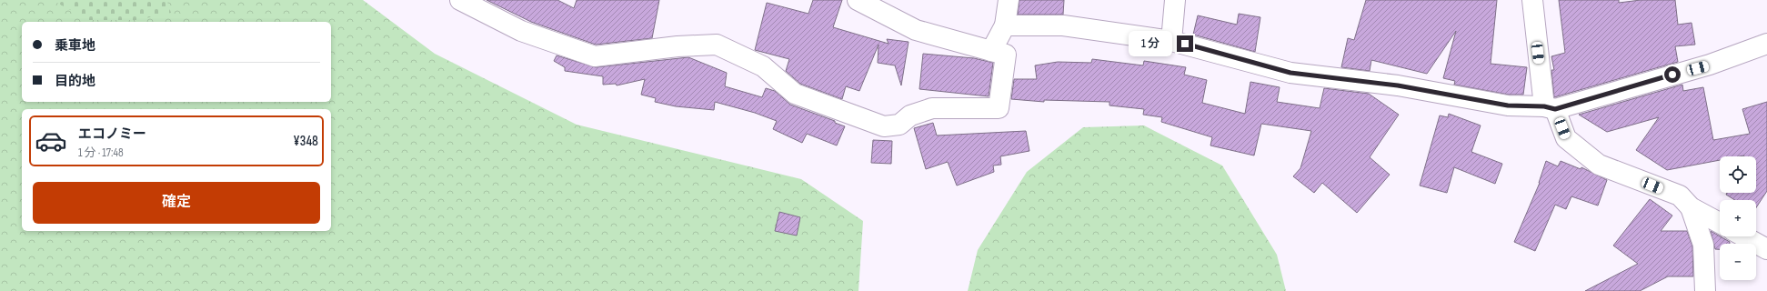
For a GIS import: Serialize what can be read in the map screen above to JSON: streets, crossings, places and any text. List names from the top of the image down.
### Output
{
  "page": {
    "banner": ["乗車地", "目的地"],
    "bubble": "1 分",
    "list": [
      {
        "name": "エコノミー",
        "note": "1 分 · 17:48",
        "value": "¥348"
      }
    ],
    "map_buttons": ["+", "−"],
    "buttons": "確定"
  }
}
